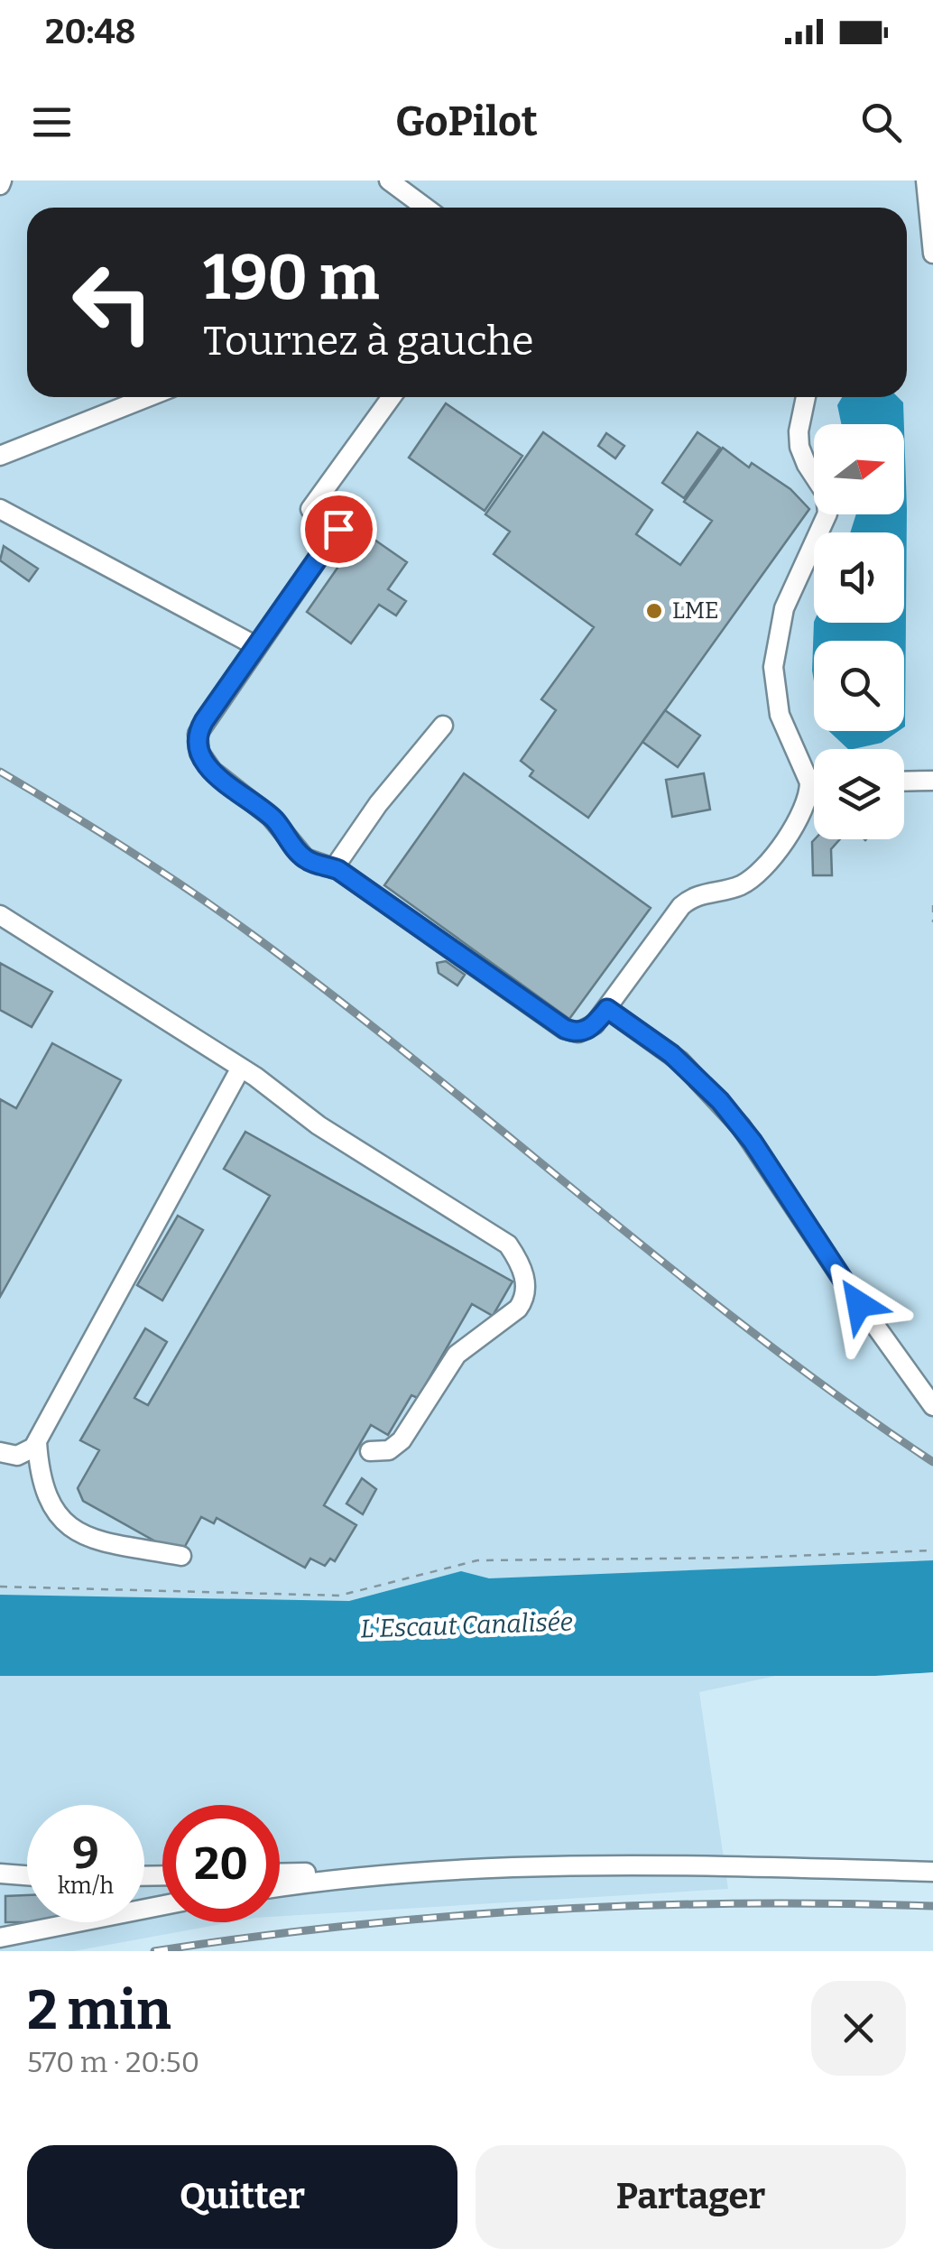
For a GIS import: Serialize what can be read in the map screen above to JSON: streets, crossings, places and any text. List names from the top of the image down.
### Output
{
  "water": ["L'Escaut Canalisée"],
  "places": ["LME"],
  "north": "right",
  "page": {
    "status": "20:48",
    "header": "GoPilot",
    "turn": ["190 m", "Tournez à gauche"],
    "speed": "9 km/h",
    "limit": "20",
    "heading": ["2 min", "570 m · 20:50"],
    "buttons": ["Quitter", "Partager"]
  }
}
